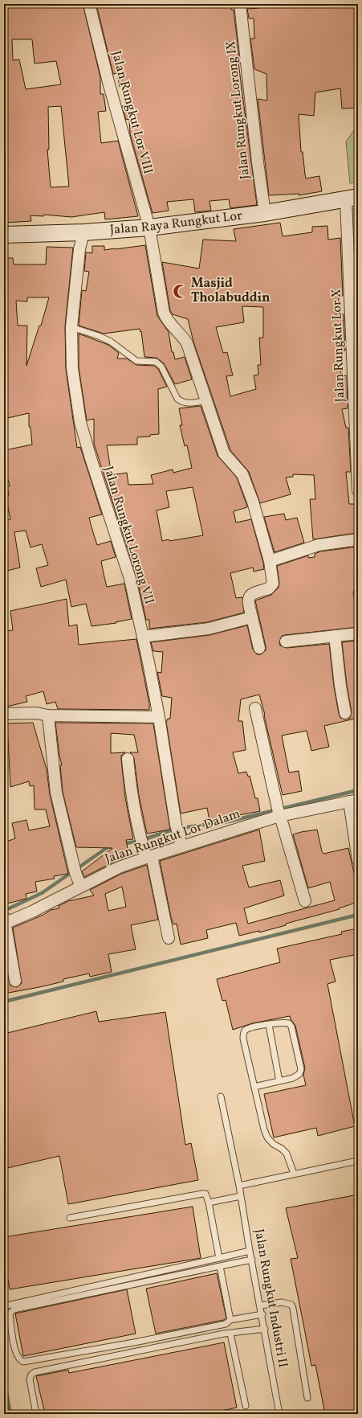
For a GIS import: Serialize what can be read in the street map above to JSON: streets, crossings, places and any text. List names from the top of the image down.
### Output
{
  "streets": {
    "main road": ["Jalan Raya Rungkut Lor"],
    "street": [
      "Jalan Rungkut Lorong IX",
      "Jalan Rungkut Lor VIII",
      "Jalan Rungkut Lor X",
      "Jalan Rungkut Lorong VII",
      "Jalan Rungkut Lor Dalam"
    ],
    "lane": ["Jalan Rungkut Industri II"]
  },
  "crossings": [
    ["Jalan Rungkut Lorong IX", "Jalan Raya Rungkut Lor"],
    ["Jalan Rungkut Lor VIII", "Jalan Raya Rungkut Lor"],
    ["Jalan Raya Rungkut Lor", "Jalan Rungkut Lor X"],
    ["Jalan Raya Rungkut Lor", "Jalan Rungkut Lorong VII"],
    ["Jalan Rungkut Lorong VII", "Jalan Rungkut Lor Dalam"]
  ],
  "places": {
    "mosque": ["Masjid Tholabuddin"]
  }
}
